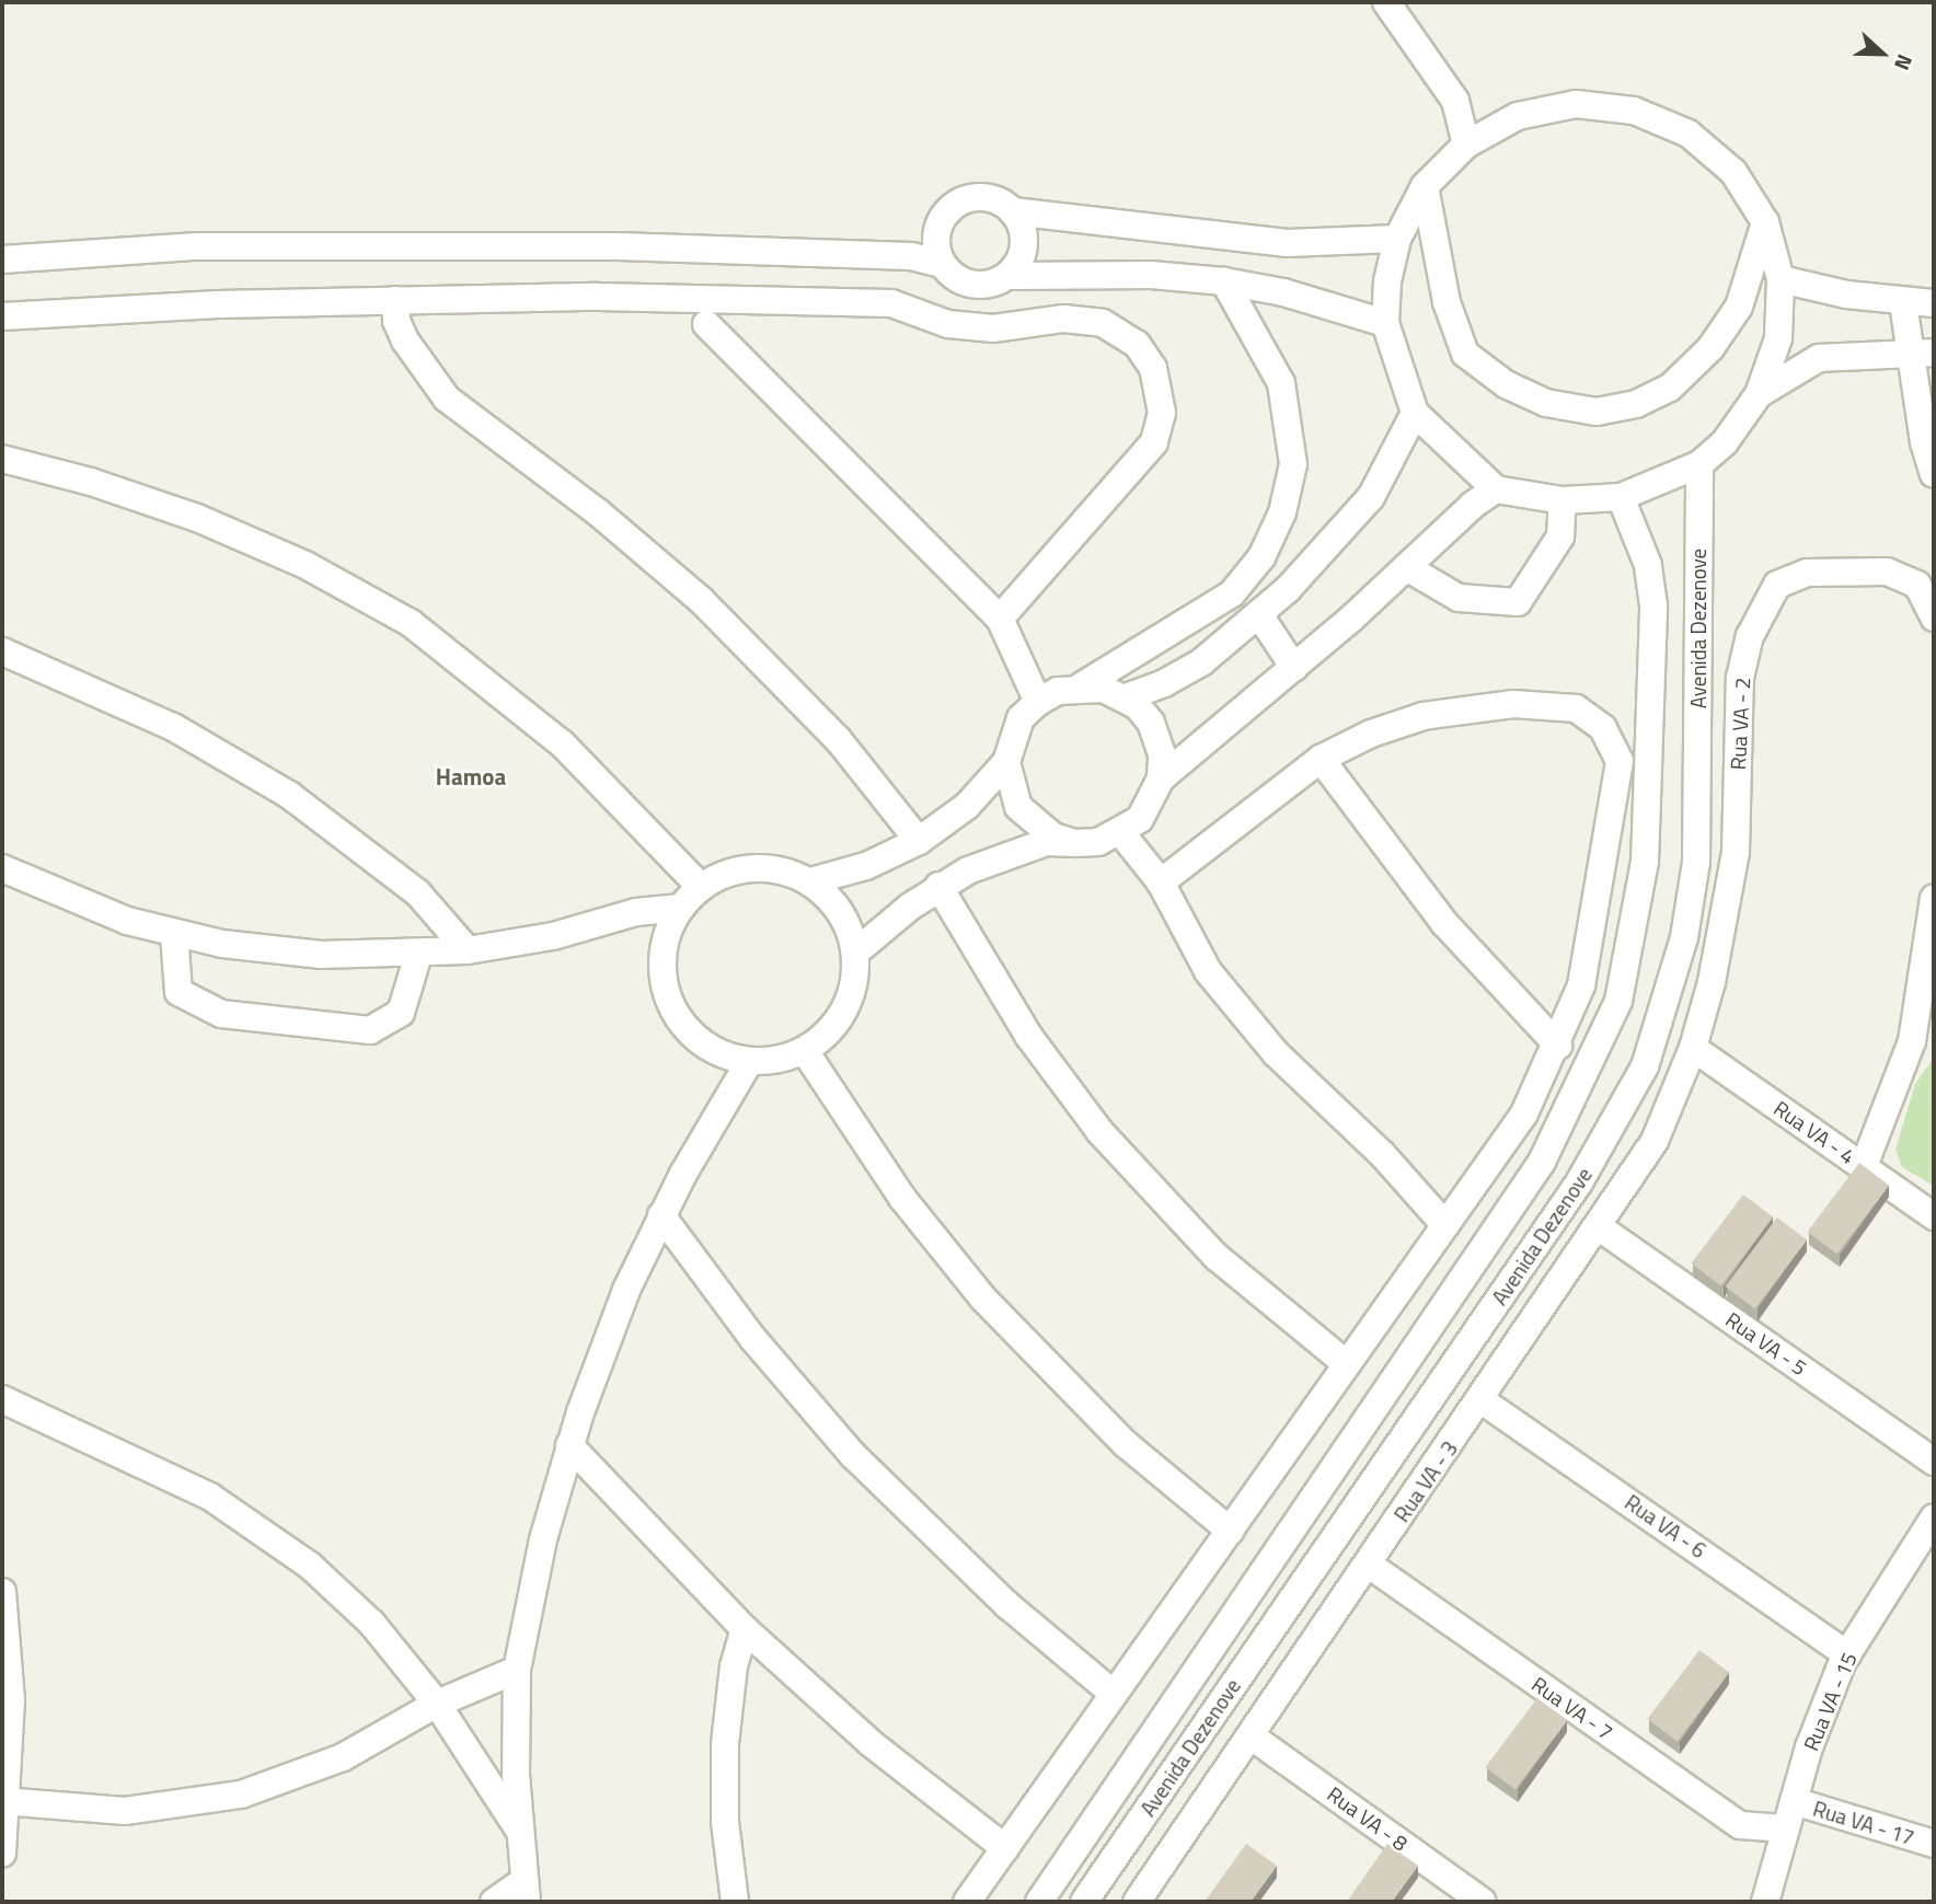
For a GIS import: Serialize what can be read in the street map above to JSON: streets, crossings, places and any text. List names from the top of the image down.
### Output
{
  "streets": {
    "street": [
      "Avenida Dezenove",
      "Rua VA - 2",
      "Rua VA - 4",
      "Rua VA - 5",
      "Rua VA - 3",
      "Rua VA - 6",
      "Rua VA - 15",
      "Rua VA - 7",
      "Rua VA - 8",
      "Rua VA - 17"
    ]
  },
  "crossings": [
    ["Rua VA - 2", "Rua VA - 4"],
    ["Rua VA - 2", "Rua VA - 3"],
    ["Rua VA - 4", "Rua VA - 3"],
    ["Rua VA - 5", "Rua VA - 3"],
    ["Rua VA - 3", "Rua VA - 6"],
    ["Rua VA - 3", "Rua VA - 7"],
    ["Rua VA - 3", "Rua VA - 8"],
    ["Rua VA - 6", "Rua VA - 15"],
    ["Rua VA - 15", "Rua VA - 7"],
    ["Rua VA - 15", "Rua VA - 17"]
  ],
  "districts": ["Hamoa"],
  "north": "right"
}
